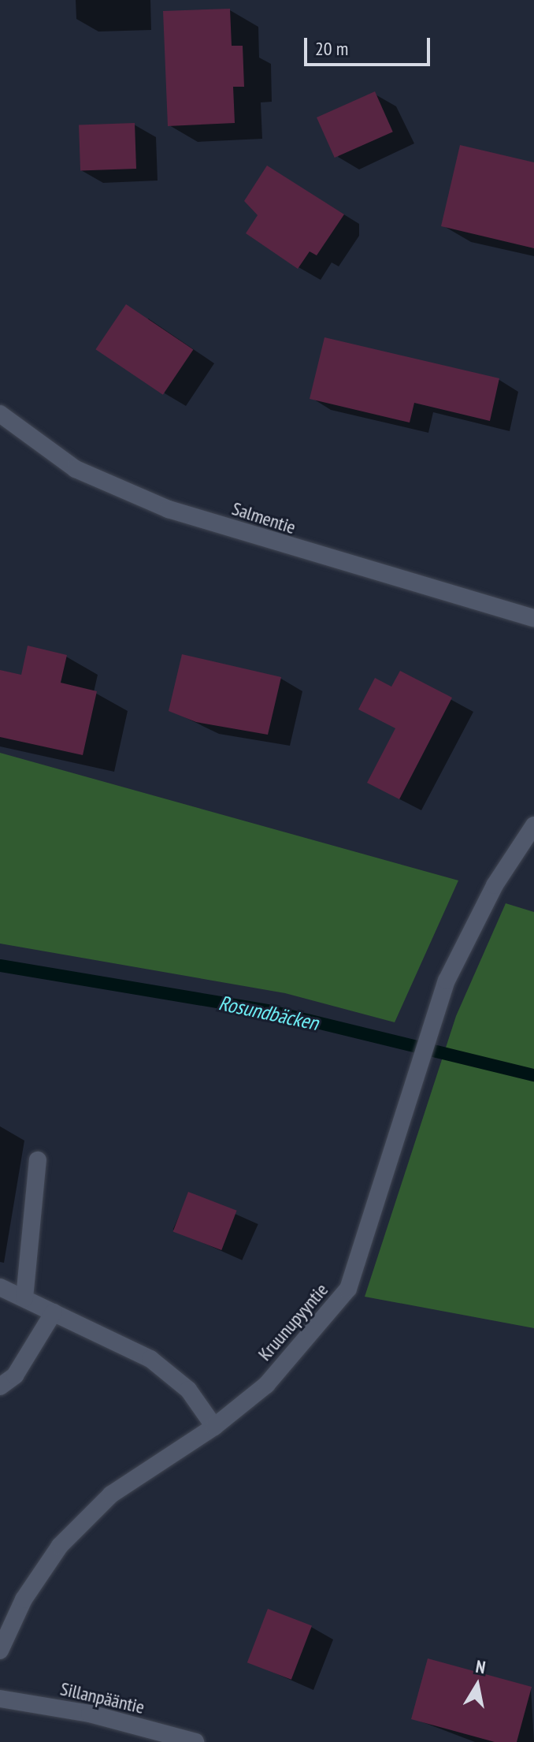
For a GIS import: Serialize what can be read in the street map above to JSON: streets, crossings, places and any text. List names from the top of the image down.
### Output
{
  "streets": {
    "street": ["Salmentie", "Kruunupyyntie", "Sillanpääntie"]
  },
  "water": ["Rosundbäcken"],
  "scale_bar": "20 m",
  "north": "top"
}
